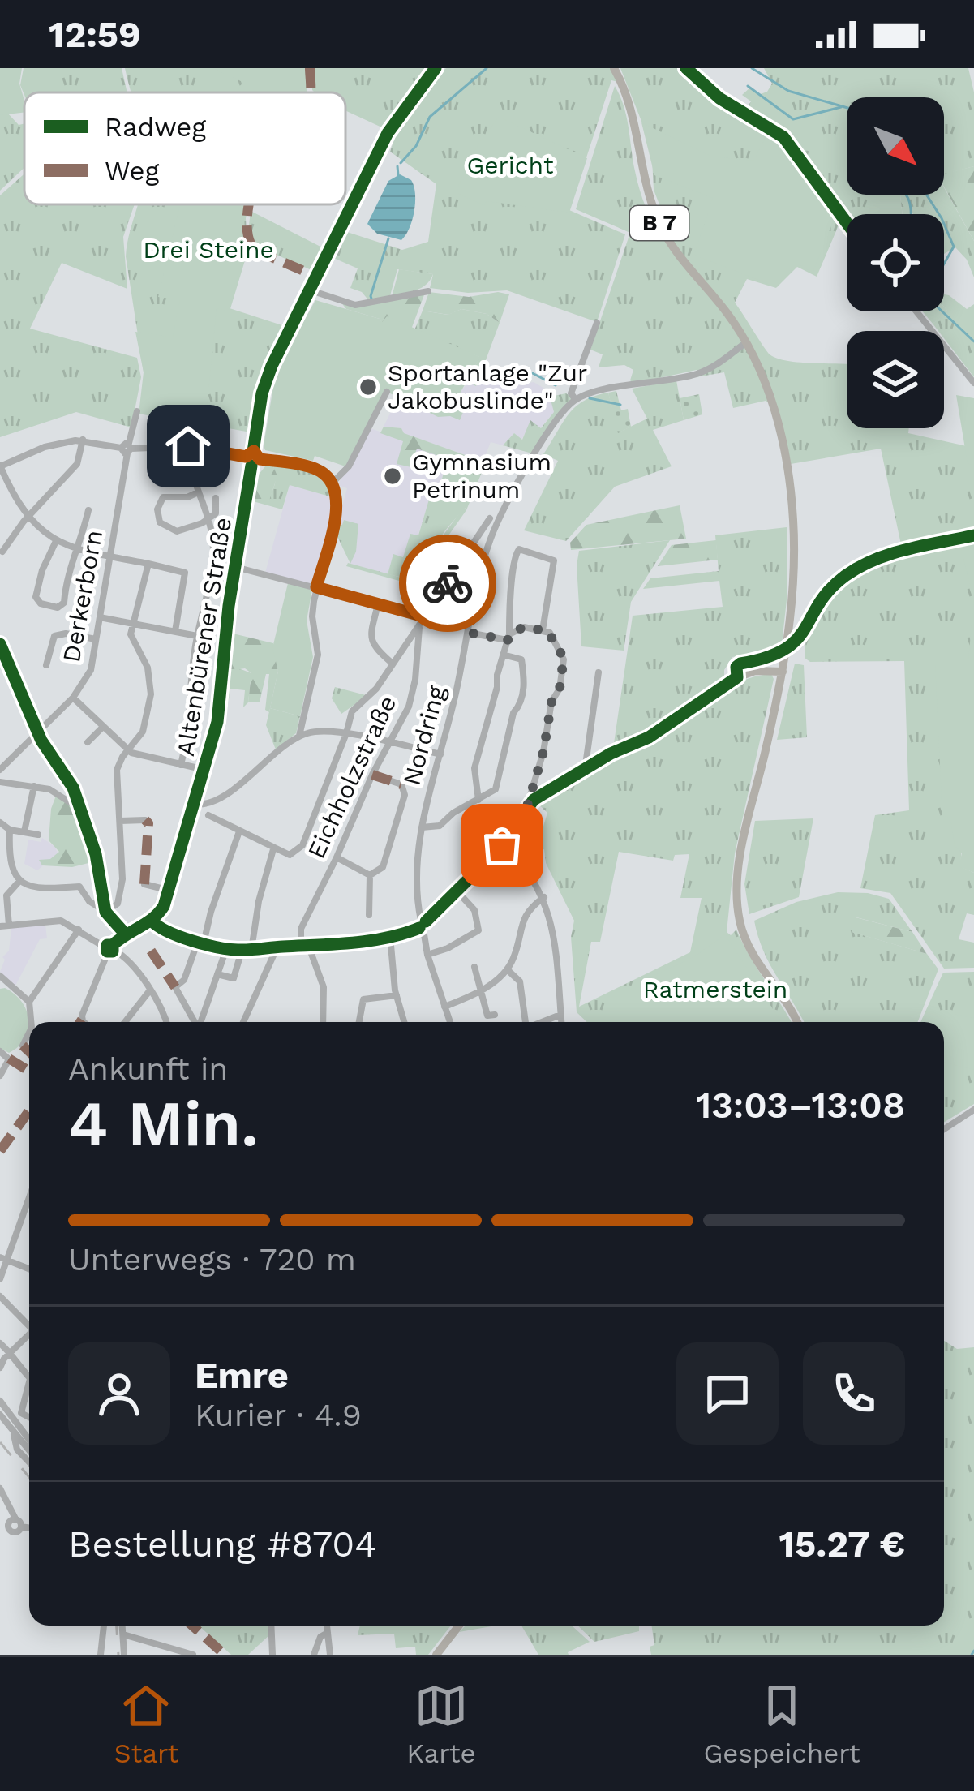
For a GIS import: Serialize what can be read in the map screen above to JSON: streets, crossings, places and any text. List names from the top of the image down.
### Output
{
  "streets": {
    "main road": ["B 7"],
    "street": [
      "Derkerborn",
      "Altenbürener Straße",
      "Nordring",
      "Eichholzstraße"
    ]
  },
  "parks": ["Gericht", "Drei Steine", "Ratmerstein"],
  "places": ["Sportanlage \"Zur Jakobuslinde\"", "Gymnasium Petrinum"],
  "legend": ["Radweg", "Weg"],
  "north": "bottom right",
  "page": {
    "status": "12:59",
    "heading": ["4 Min.", "Ankunft in", "13:03–13:08"],
    "panel": [
      "Emre",
      "Kurier · 4.9",
      "Bestellung #8704",
      "15.27 €"
    ],
    "bar": "Unterwegs · 720 m",
    "tabs": ["Start", "Karte", "Gespeichert"]
  }
}
